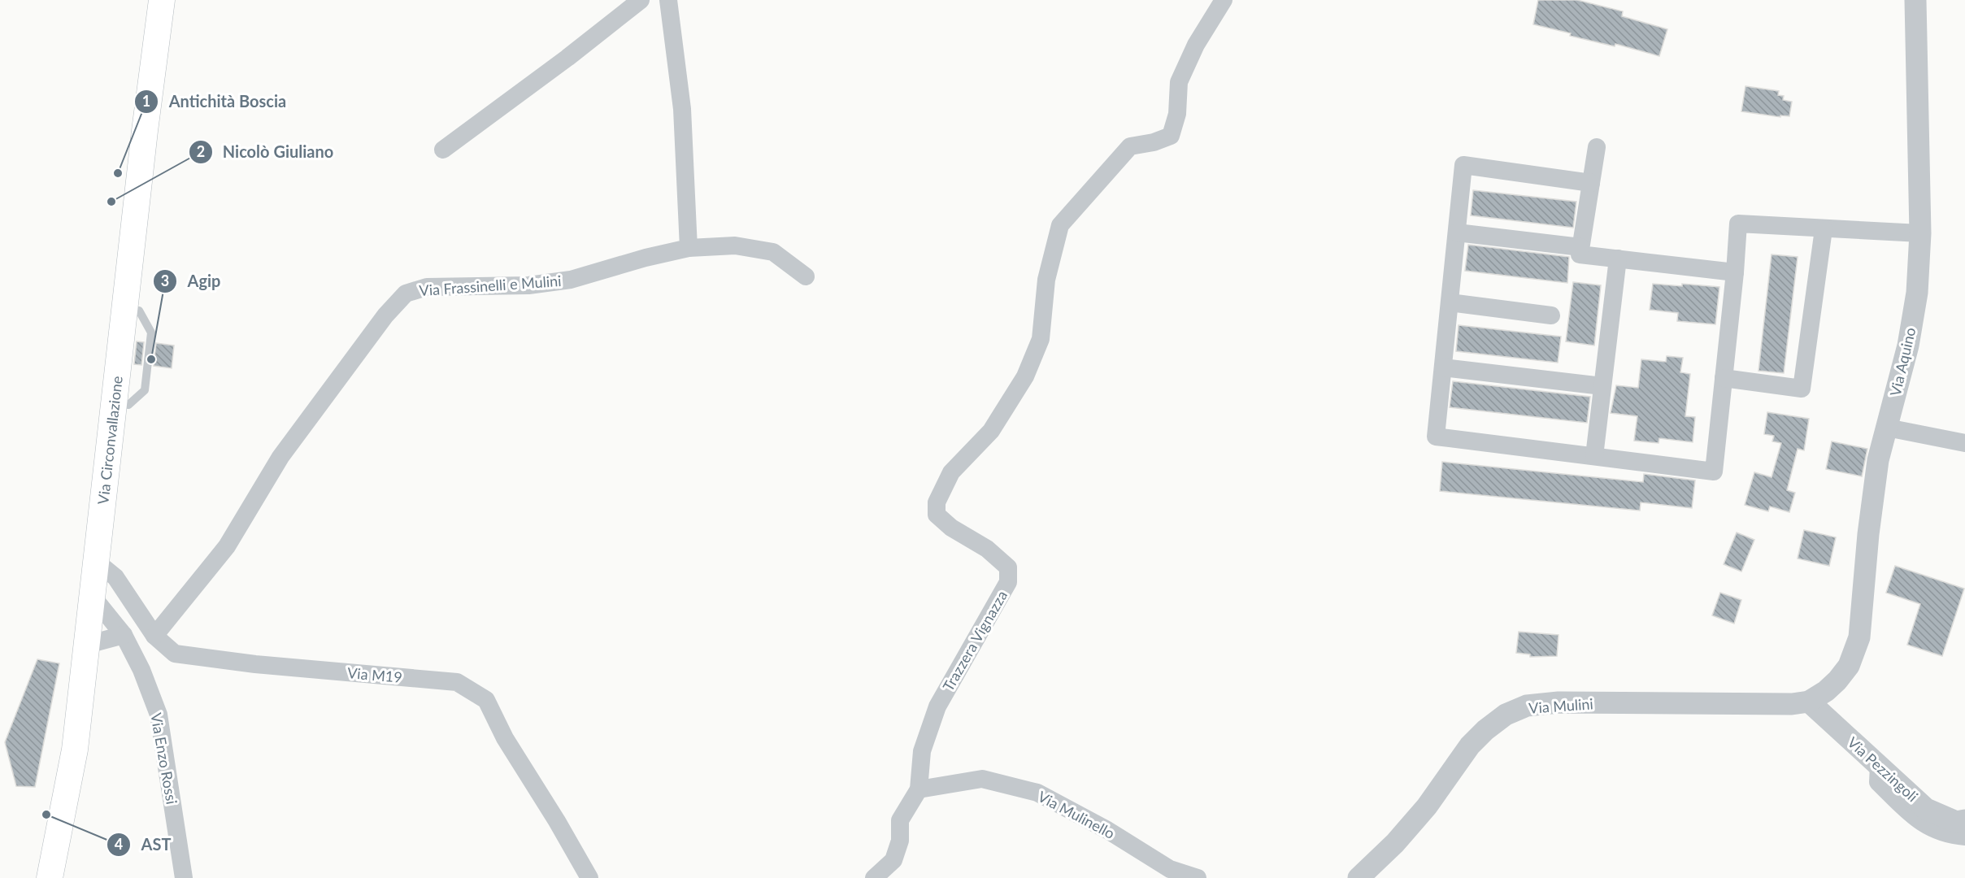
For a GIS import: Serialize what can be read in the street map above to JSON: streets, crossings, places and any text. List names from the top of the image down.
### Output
{
  "streets": {
    "main road": ["Via Circonvallazione"],
    "street": [
      "Via Frassinelli e Mulini",
      "Via Aquino",
      "Trazzera Vignazza",
      "Via M19",
      "Via Mulini",
      "Via Enzo Rossi",
      "Via Pezzingoli",
      "Via Mulinello"
    ]
  },
  "crossings": [
    ["Via Frassinelli e Mulini", "Via M19"],
    ["Via Aquino", "Via Mulini"],
    ["Via Aquino", "Via Pezzingoli"],
    ["Via Circonvallazione", "Via M19"],
    ["Via Circonvallazione", "Via Enzo Rossi"],
    ["Trazzera Vignazza", "Via Mulinello"],
    ["Via Mulini", "Via Pezzingoli"]
  ],
  "places": [
    "Antichità Boscia",
    "Nicolò Giuliano",
    "Agip",
    "AST"
  ]
}
